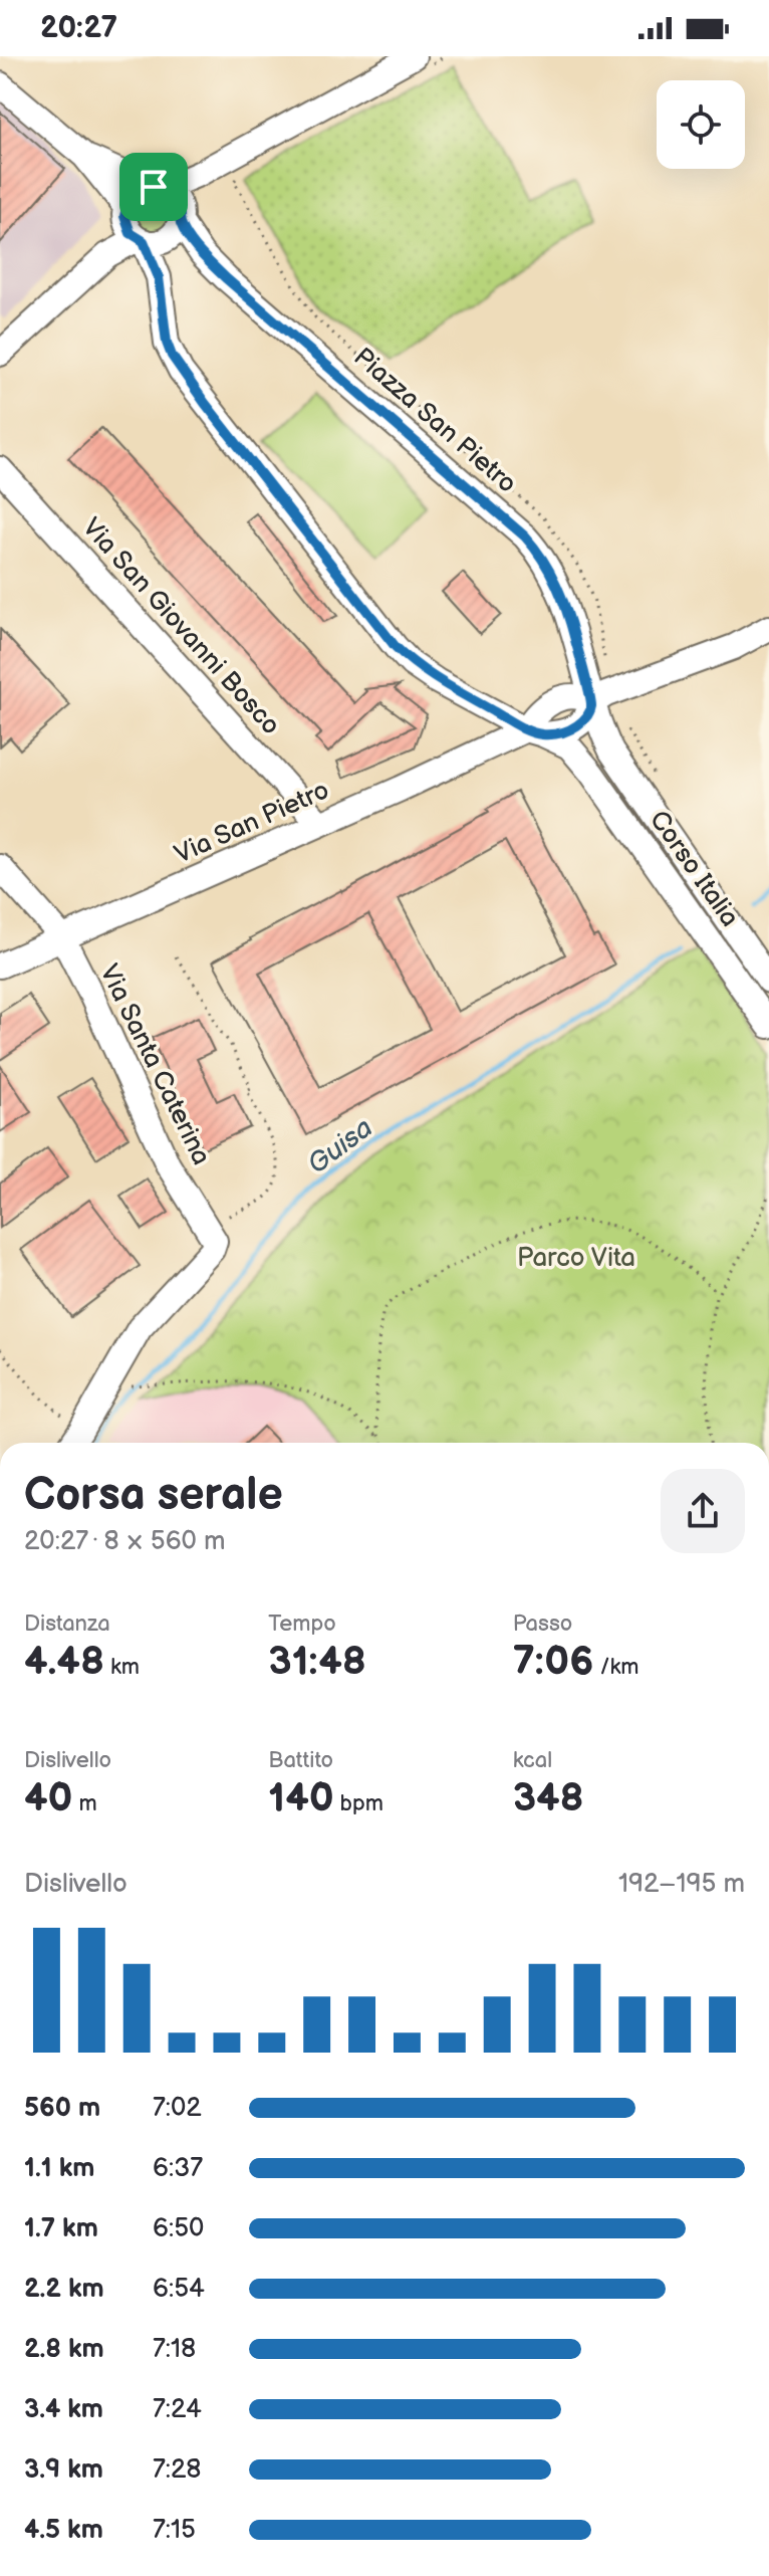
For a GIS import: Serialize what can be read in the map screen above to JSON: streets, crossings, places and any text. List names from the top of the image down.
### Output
{
  "streets": {
    "street": [
      "Piazza San Pietro",
      "Via San Giovanni Bosco",
      "Via San Pietro",
      "Corso Italia",
      "Via Santa Caterina"
    ]
  },
  "crossings": [
    ["Piazza San Pietro", "Corso Italia"],
    ["Via San Giovanni Bosco", "Via San Pietro"],
    ["Via San Pietro", "Corso Italia"],
    ["Via San Pietro", "Via Santa Caterina"]
  ],
  "water": ["Guisa"],
  "parks": ["Parco Vita"],
  "page": {
    "status": "20:27",
    "heading": ["Corsa serale", "20:27 · 8 × 560 m"],
    "stats": [
      ["Distanza", "4.48 km"],
      ["Tempo", "31:48"],
      ["Passo", "7:06 /km"],
      ["Dislivello", "40 m"],
      ["Battito", "140 bpm"],
      ["kcal", "348"]
    ],
    "chart": ["Dislivello", "192–195 m"],
    "list": [
      {
        "name": "560 m",
        "note": "7:02"
      },
      {
        "name": "1.1 km",
        "note": "6:37"
      },
      {
        "name": "1.7 km",
        "note": "6:50"
      },
      {
        "name": "2.2 km",
        "note": "6:54"
      },
      {
        "name": "2.8 km",
        "note": "7:18"
      },
      {
        "name": "3.4 km",
        "note": "7:24"
      },
      {
        "name": "3.9 km",
        "note": "7:28"
      },
      {
        "name": "4.5 km",
        "note": "7:15"
      }
    ]
  }
}
